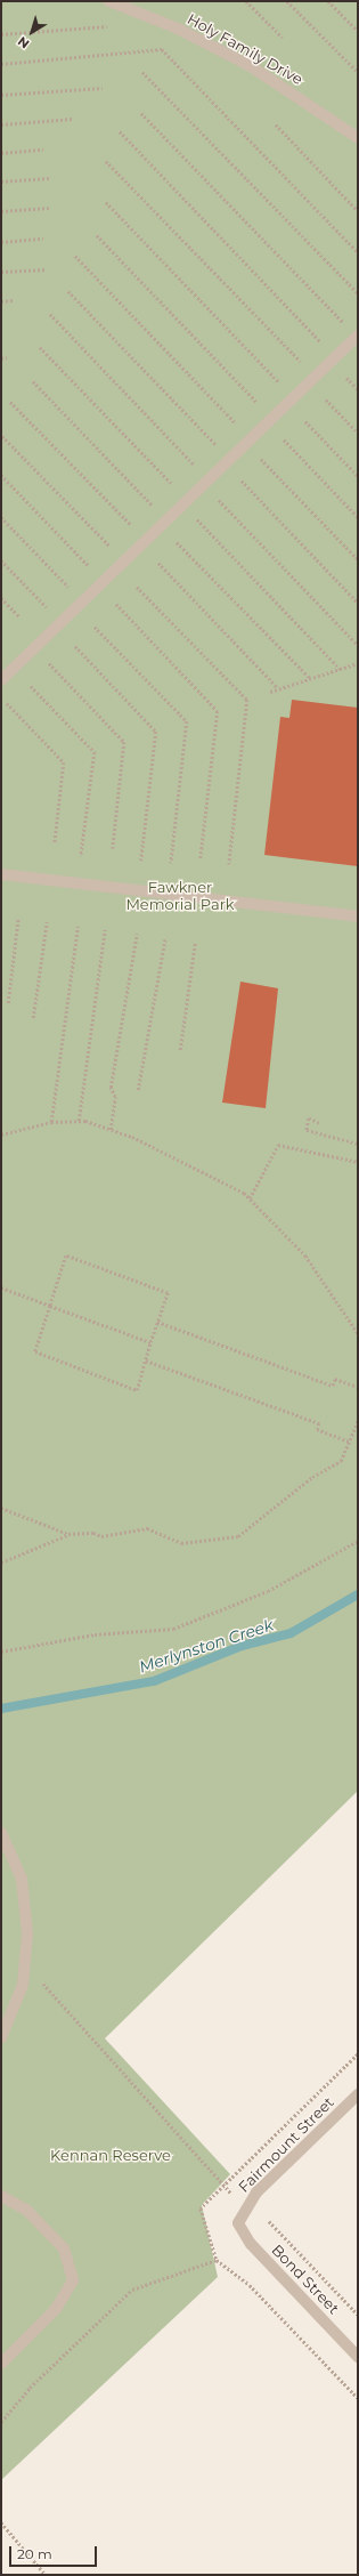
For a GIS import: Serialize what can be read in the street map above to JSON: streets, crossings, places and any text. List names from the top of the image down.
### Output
{
  "streets": {
    "street": ["Holy Family Drive", "Fairmount Street", "Bond Street"]
  },
  "crossings": [
    ["Fairmount Street", "Bond Street"]
  ],
  "water": ["Merlynston Creek"],
  "parks": ["Fawkner Memorial Park", "Kennan Reserve"],
  "scale_bar": "20 m",
  "north": "bottom left"
}
